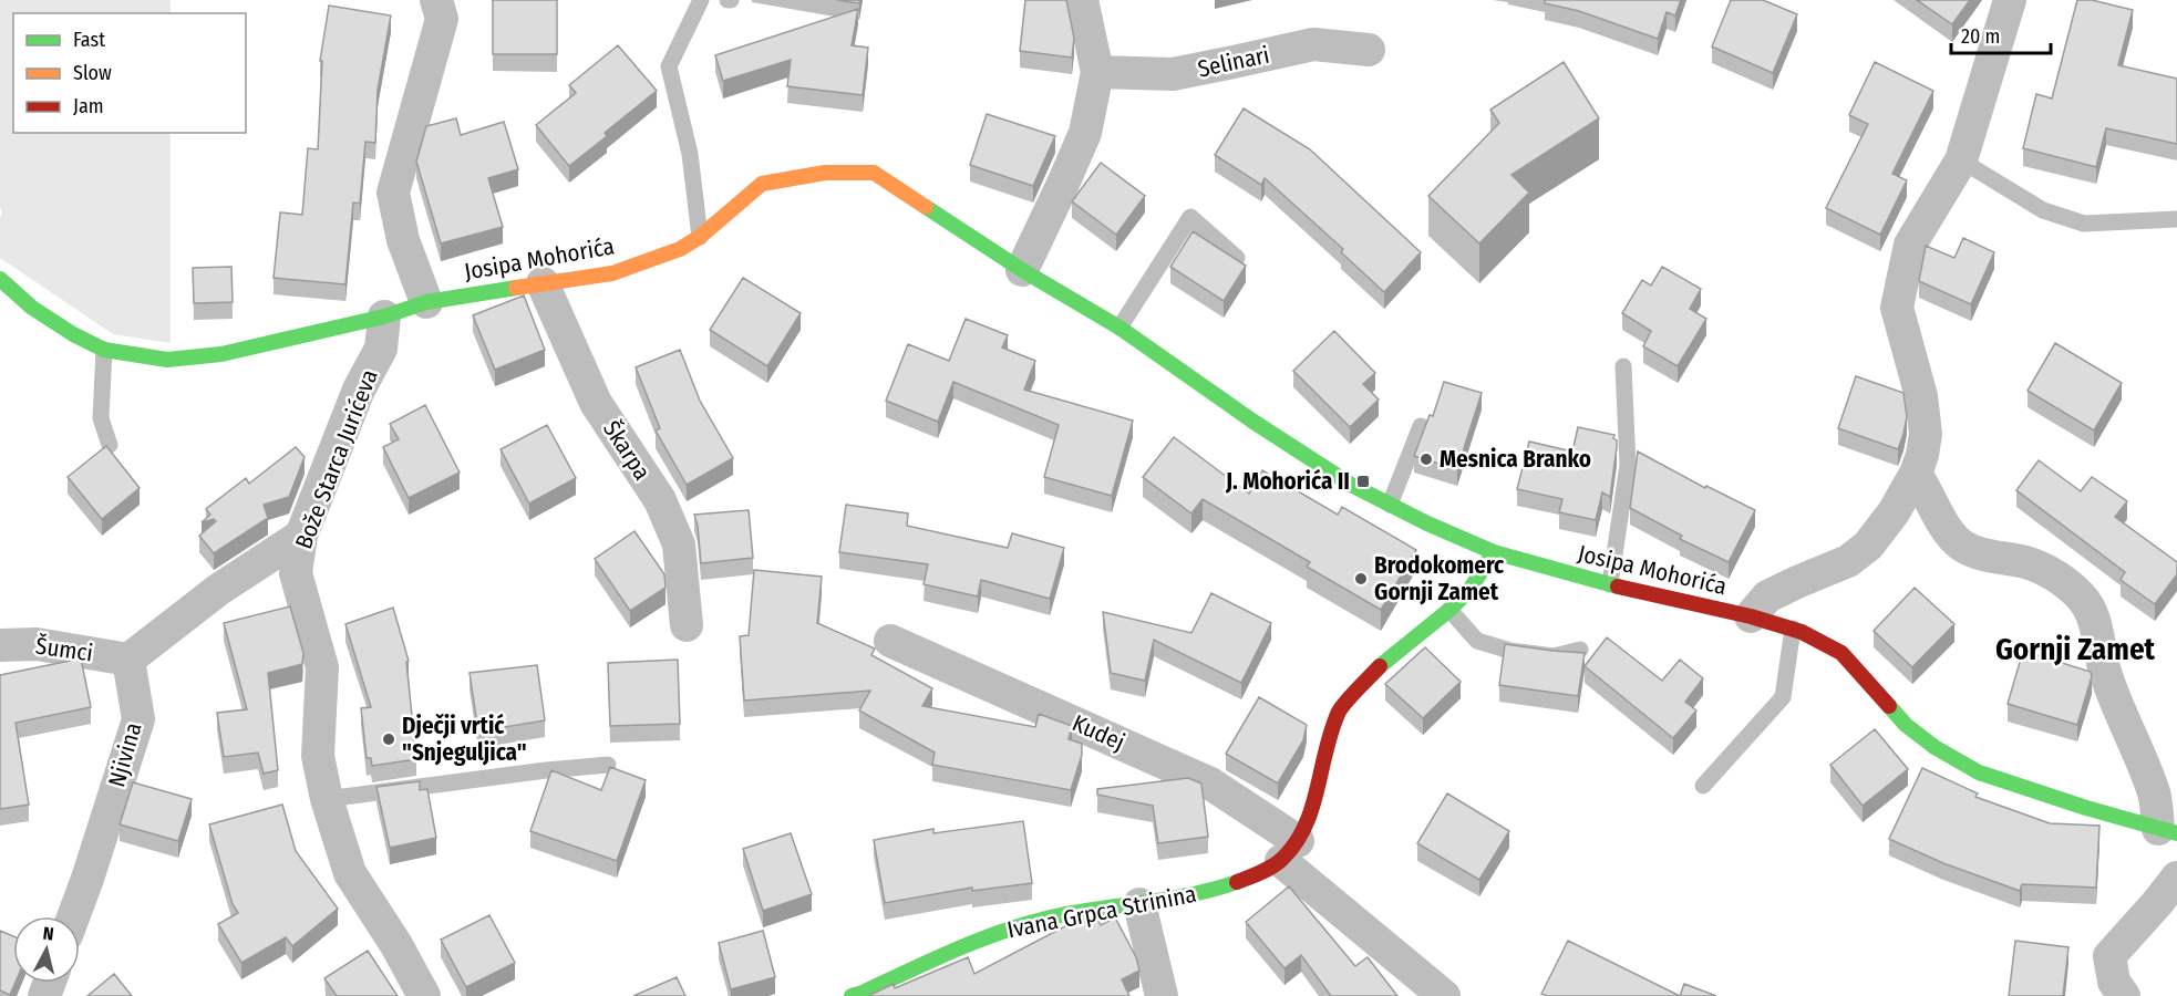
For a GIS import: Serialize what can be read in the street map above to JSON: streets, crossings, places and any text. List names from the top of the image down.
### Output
{
  "streets": {
    "street": [
      "Selinari",
      "Josipa Mohorića",
      "Škarpa",
      "Bože Starca Jurićeva",
      "Šumci",
      "Kudej",
      "Njivina",
      "Ivana Grpca Strinina"
    ]
  },
  "crossings": [
    ["Josipa Mohorića", "Škarpa"],
    ["Josipa Mohorića", "Bože Starca Jurićeva"],
    ["Šumci", "Njivina"],
    ["Kudej", "Ivana Grpca Strinina"]
  ],
  "districts": ["Gornji Zamet"],
  "places": {
    "other": ["Mesnica Branko", "Brodokomerc Gornji Zamet", "Dječji vrtić \"Snjeguljica\""],
    "transit": ["J. Mohorića II"]
  },
  "legend": ["Fast", "Slow", "Jam"],
  "scale_bar": "20 m",
  "north": "top"
}
